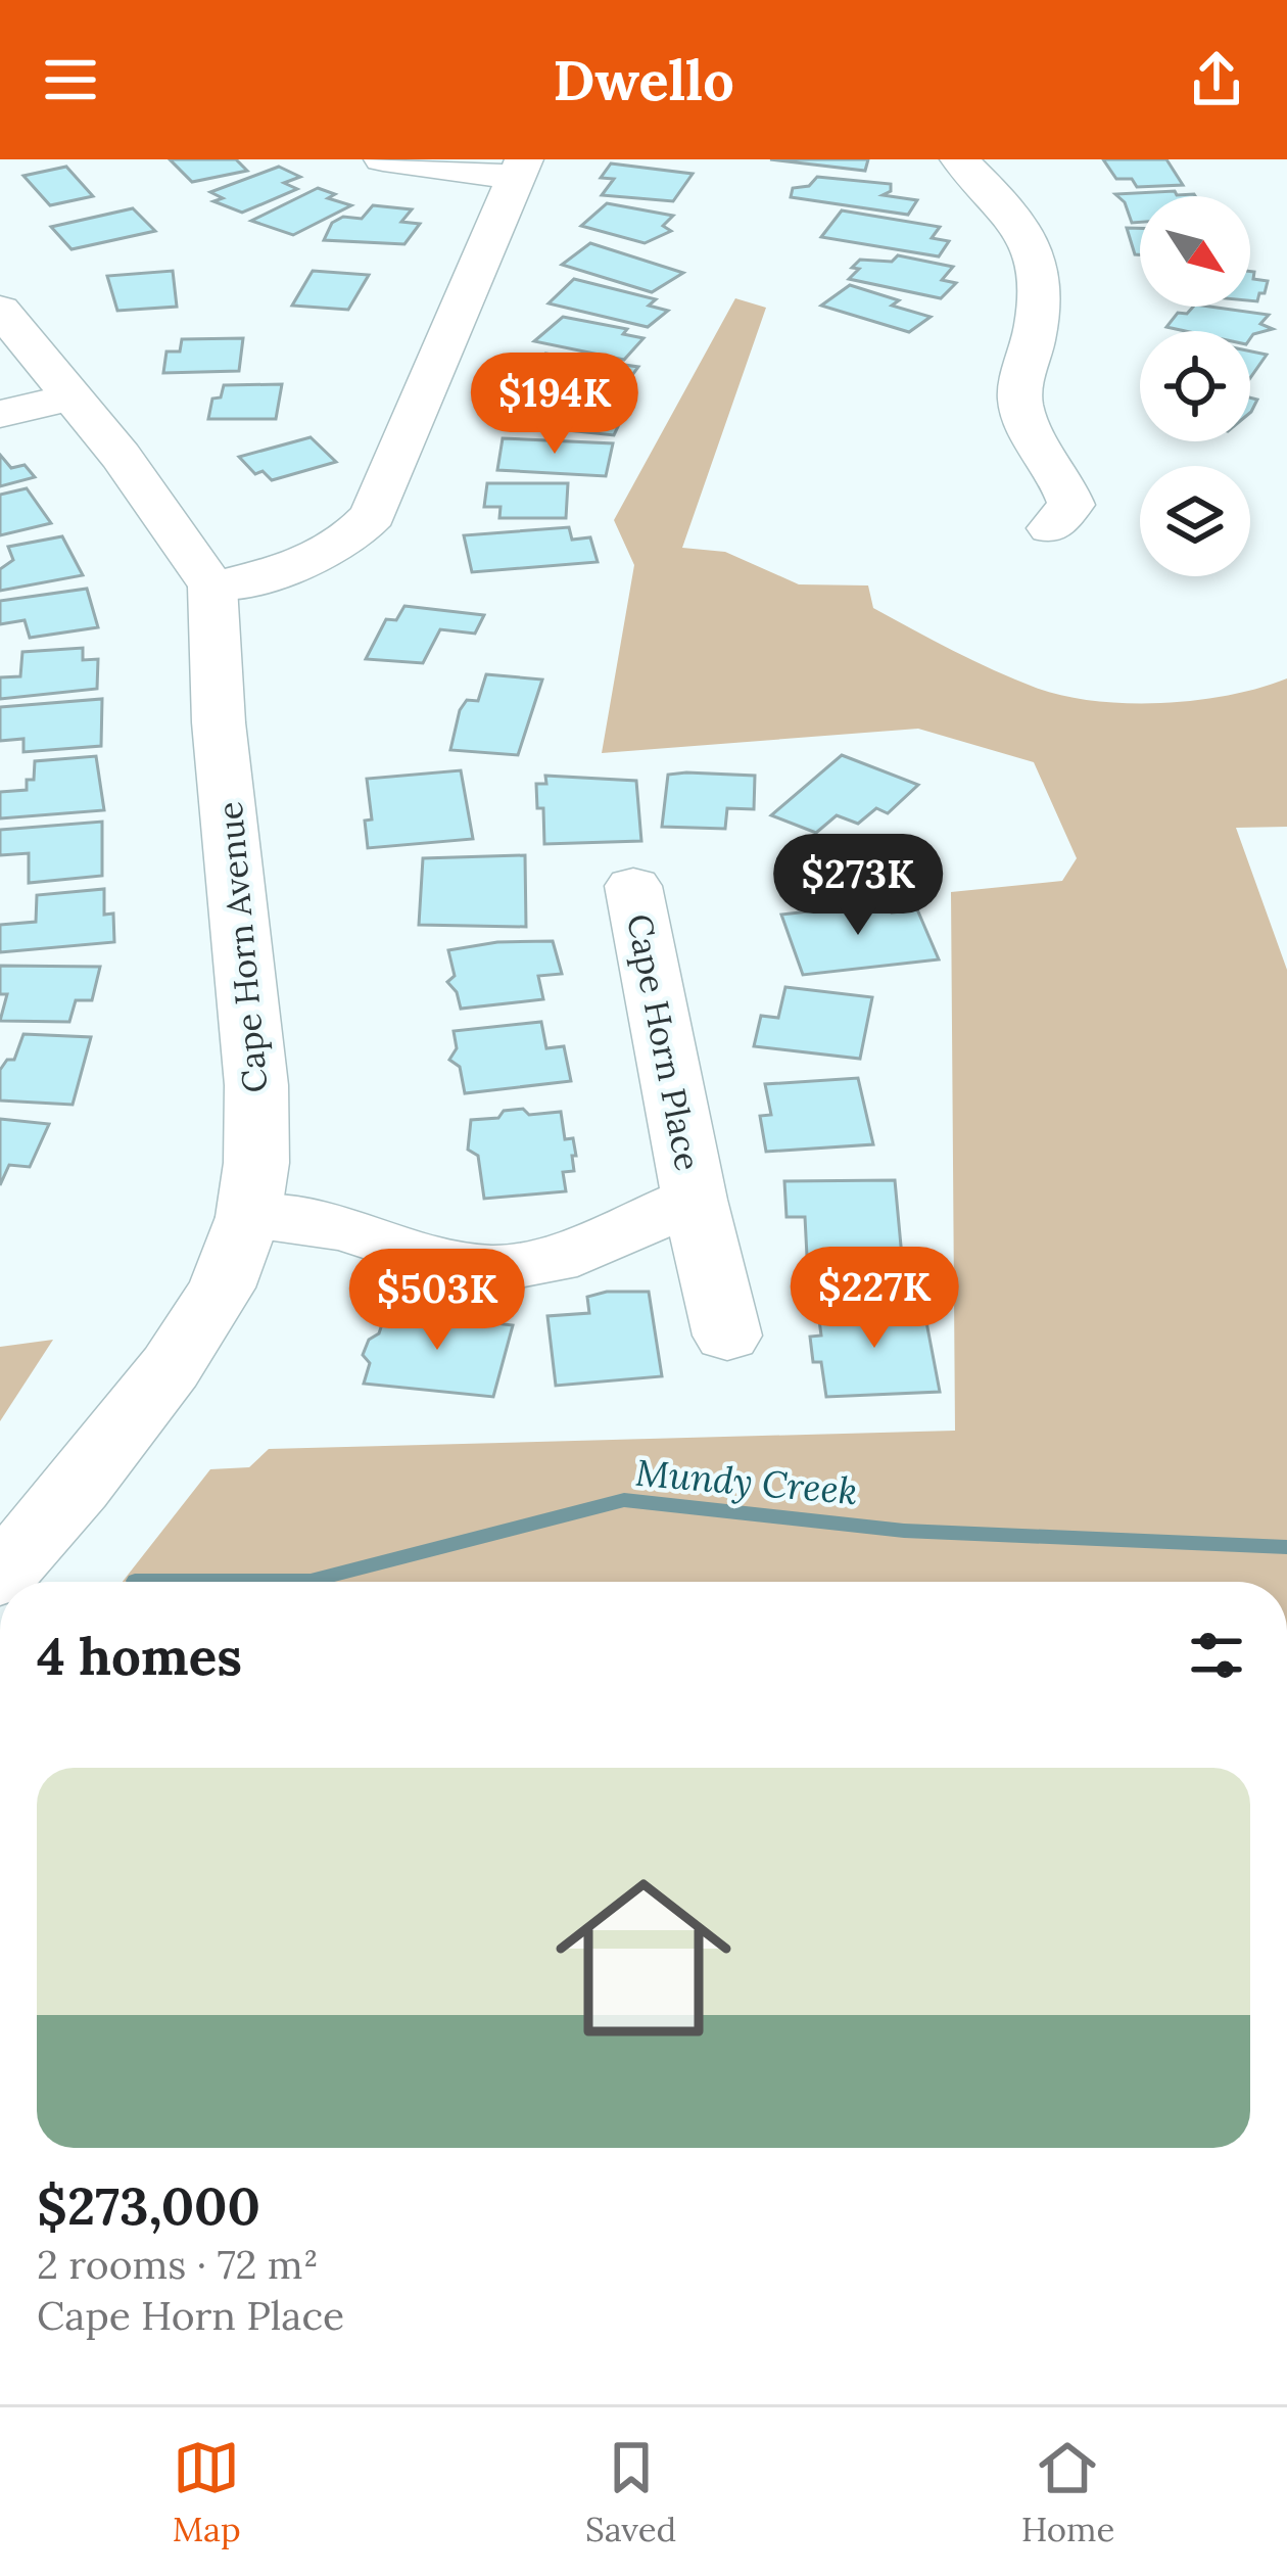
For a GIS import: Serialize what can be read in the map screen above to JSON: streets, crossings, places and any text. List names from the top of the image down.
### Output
{
  "streets": {
    "street": ["Cape Horn Avenue", "Cape Horn Place"]
  },
  "crossings": [
    ["Cape Horn Avenue", "Cape Horn Place"]
  ],
  "water": ["Mundy Creek"],
  "north": "bottom right",
  "page": {
    "header": "Dwello",
    "price": [
      "$194K",
      "$273K",
      "$227K",
      "$503K"
    ],
    "heading": "4 homes",
    "list": [
      {
        "name": "$273,000",
        "note": "2 rooms · 72 m² · Cape Horn Place"
      }
    ],
    "tabs": ["Map", "Saved", "Home"]
  }
}
